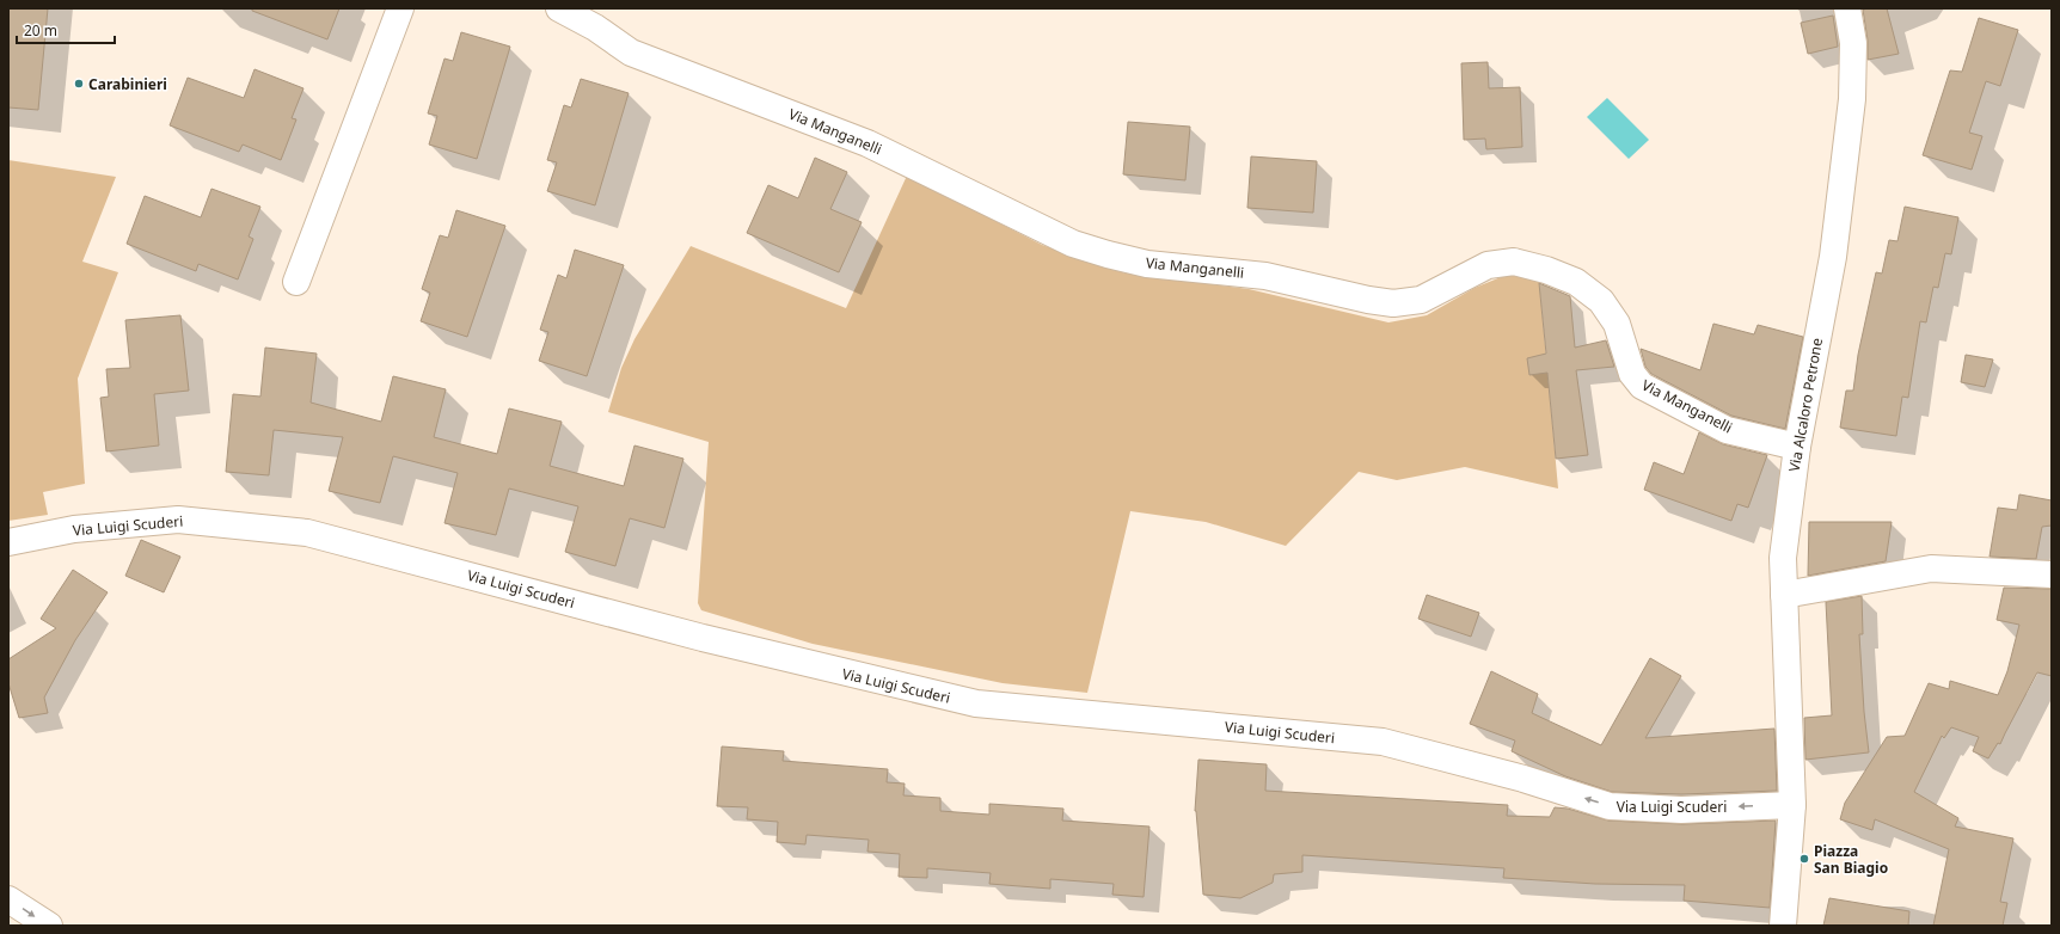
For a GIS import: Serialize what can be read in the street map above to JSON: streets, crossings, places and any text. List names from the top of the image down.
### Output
{
  "streets": {
    "street": ["Via Manganelli", "Via Alcaloro Petrone", "Via Luigi Scuderi"]
  },
  "crossings": [
    ["Via Manganelli", "Via Alcaloro Petrone"],
    ["Via Alcaloro Petrone", "Via Luigi Scuderi"]
  ],
  "one_way": ["Via Luigi Scuderi"],
  "places": ["Carabinieri", "Piazza San Biagio"],
  "scale_bar": "20 m"
}
